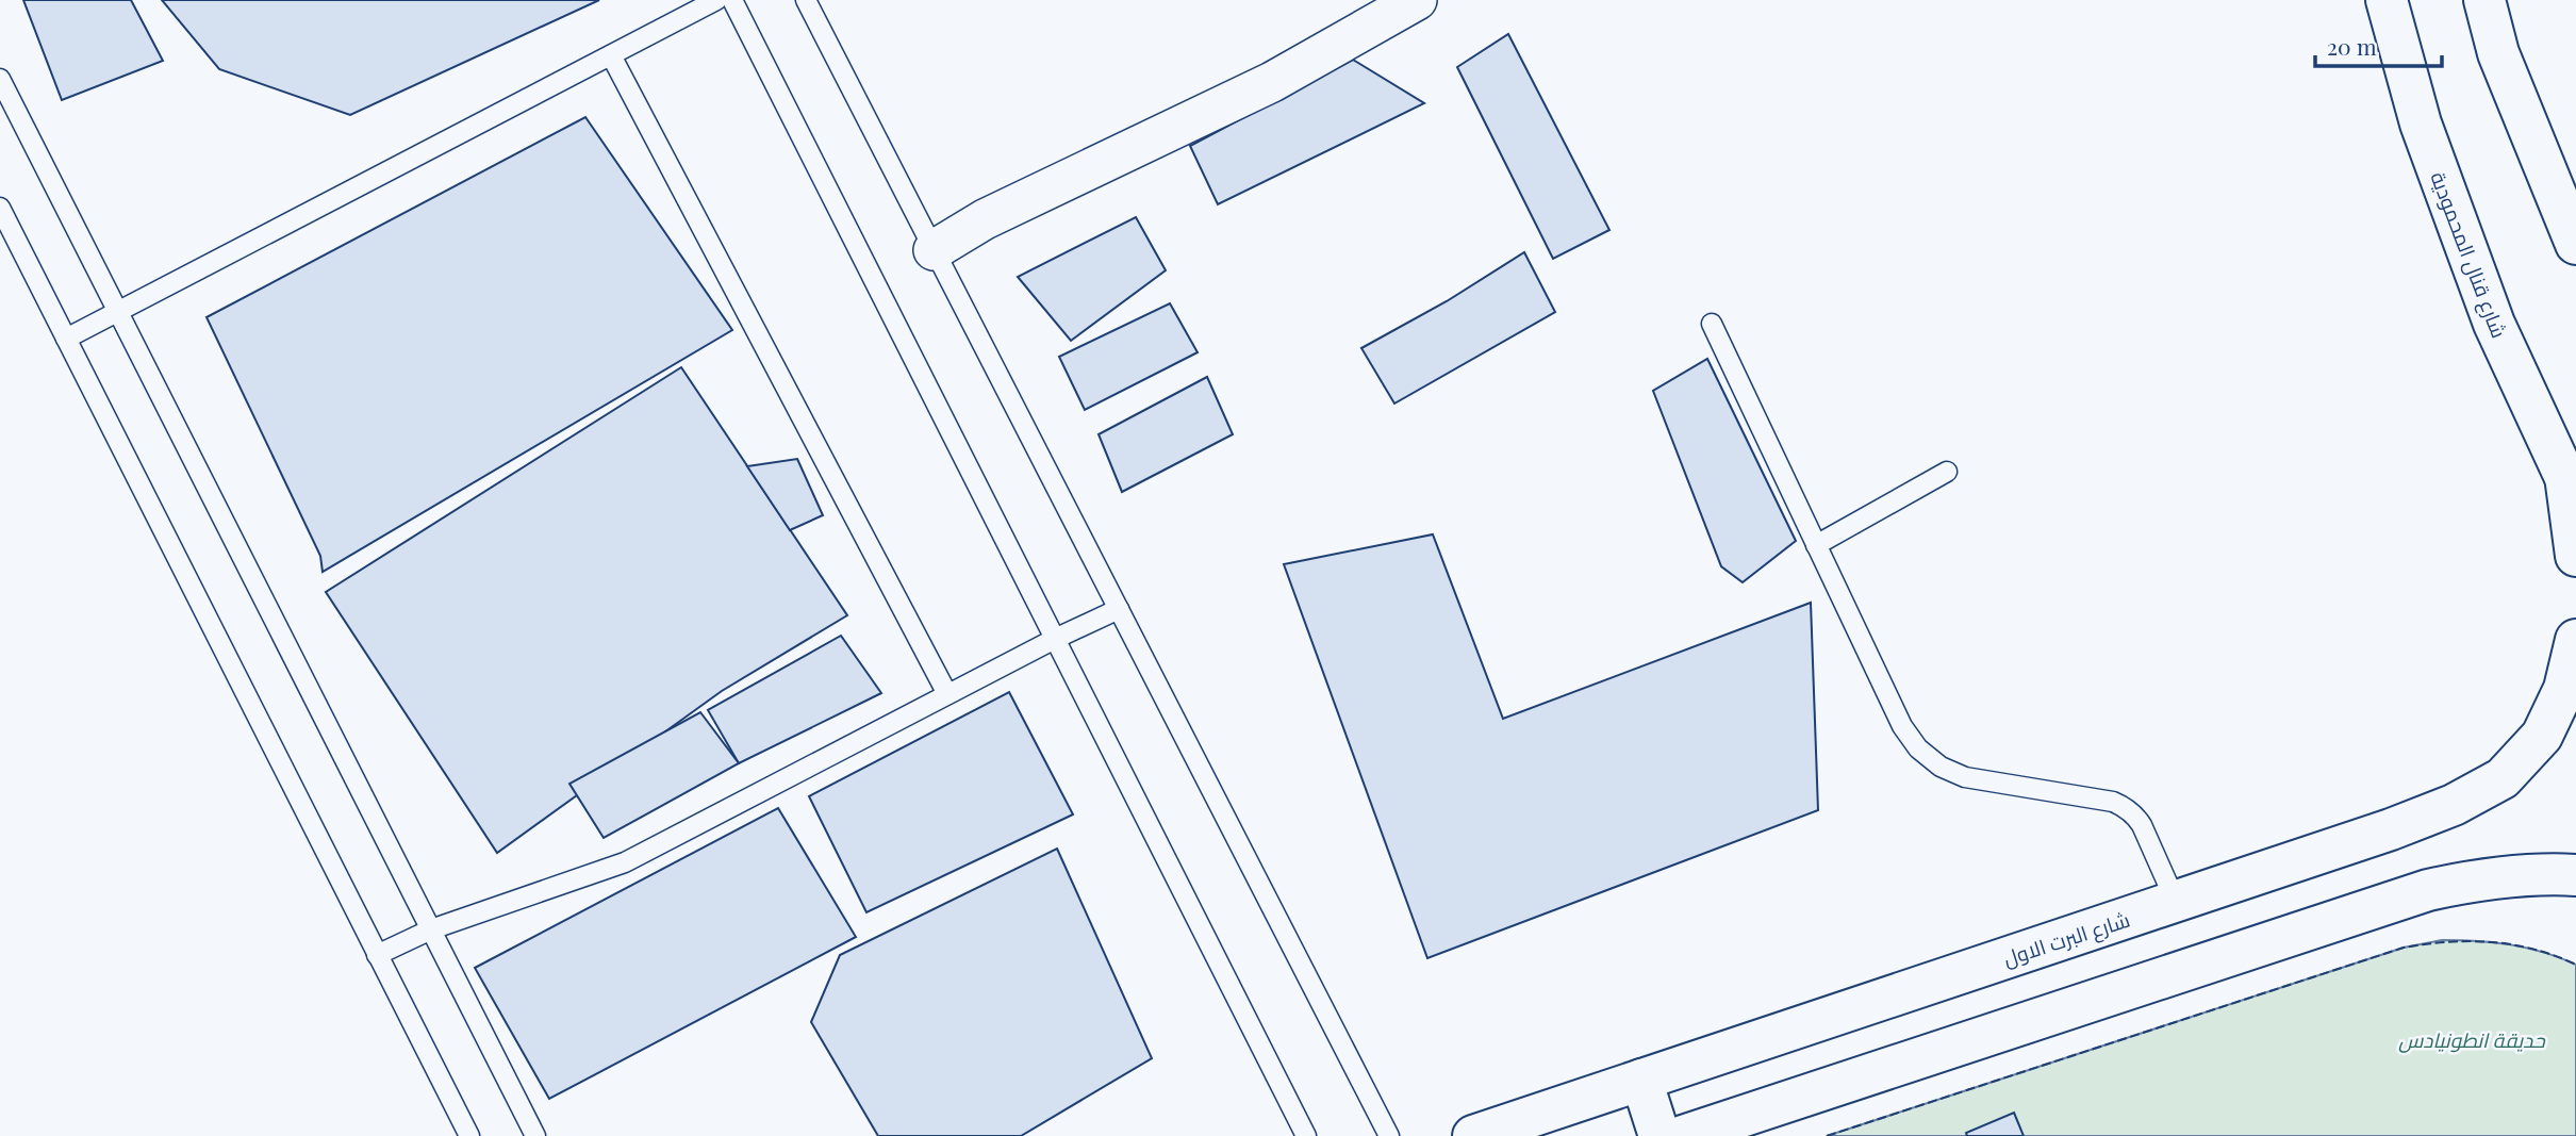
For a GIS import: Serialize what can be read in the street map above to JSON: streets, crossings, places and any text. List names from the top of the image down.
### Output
{
  "streets": {
    "main road": ["شارع قنال المحمودية", "شارع البرت الاول"]
  },
  "parks": ["حديقة انطونيادس"],
  "scale_bar": "20 m"
}
